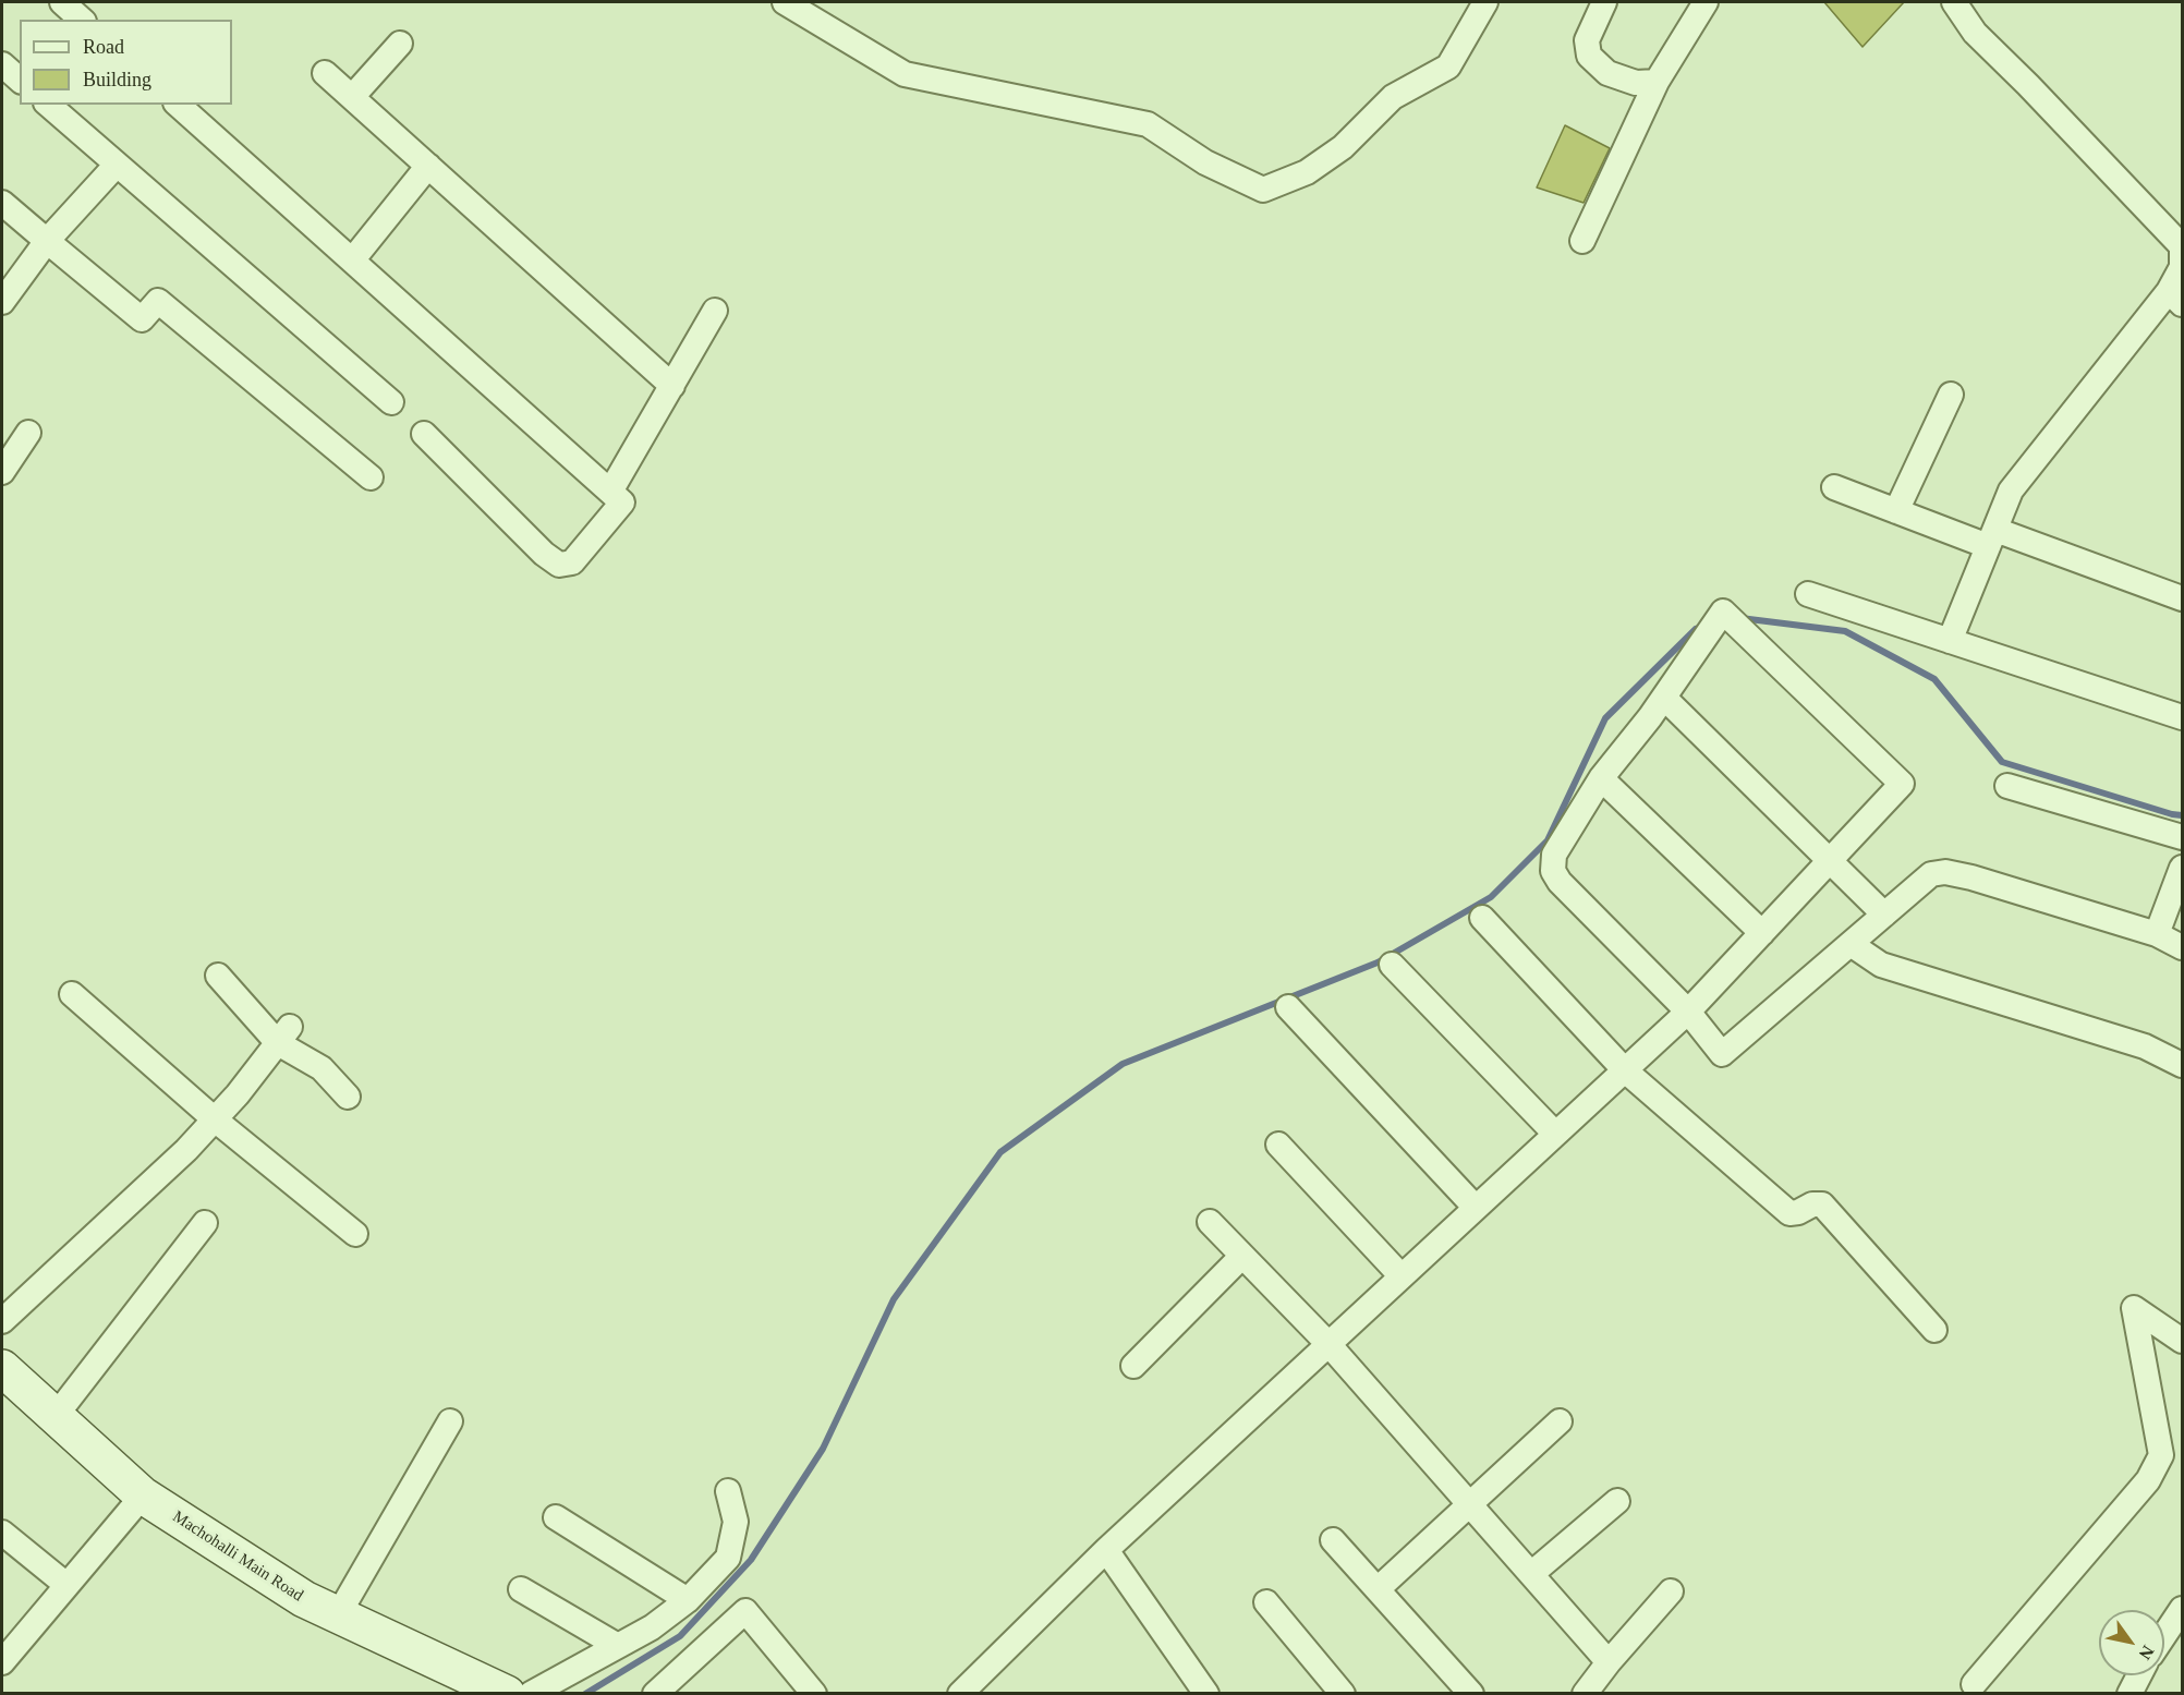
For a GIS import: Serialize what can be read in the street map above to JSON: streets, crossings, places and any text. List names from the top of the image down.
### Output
{
  "streets": {
    "street": ["Machohalli Main Road"]
  },
  "legend": ["Road", "Building"],
  "north": "bottom right"
}
